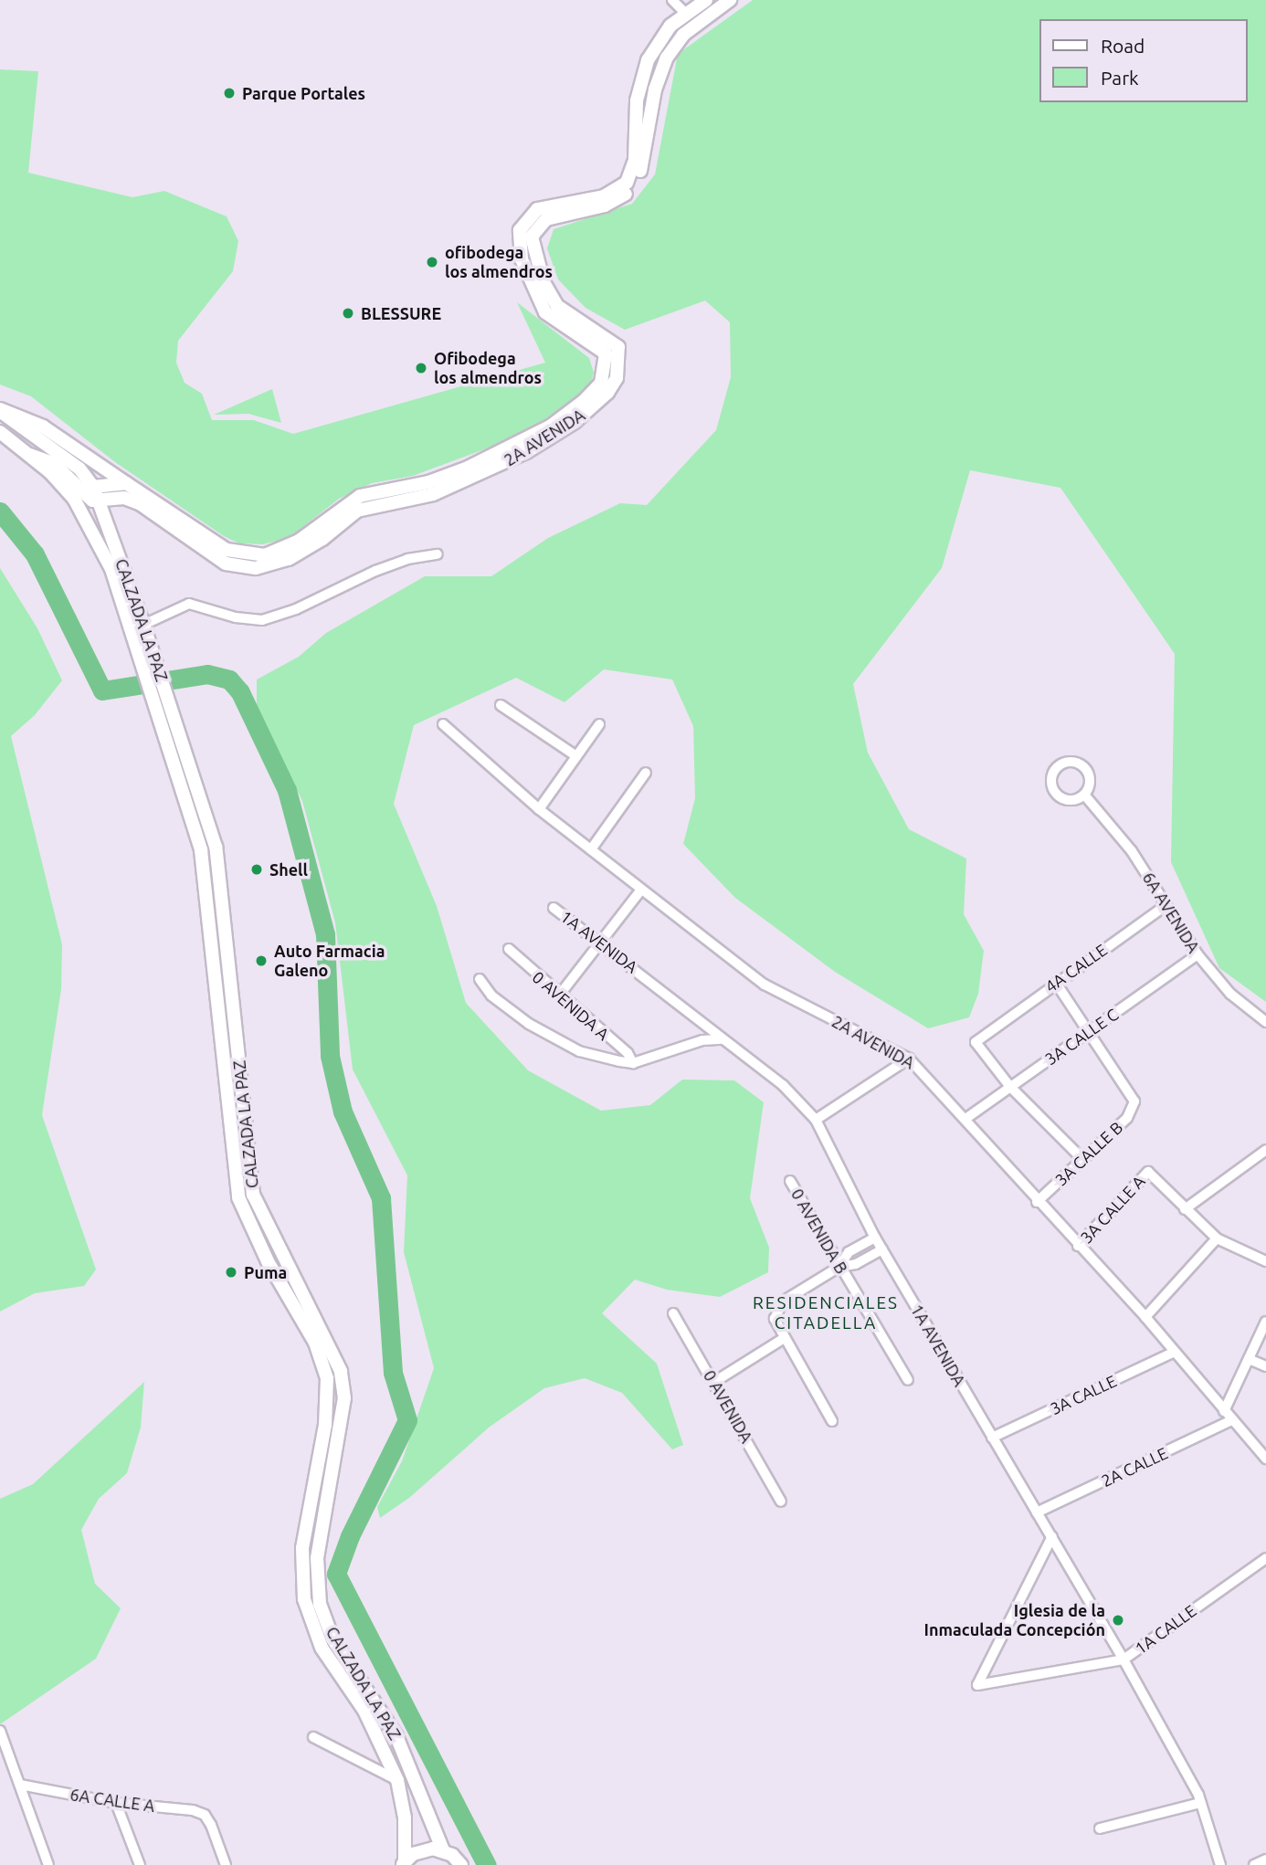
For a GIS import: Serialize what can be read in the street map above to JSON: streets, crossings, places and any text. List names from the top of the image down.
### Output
{
  "streets": {
    "main road": ["2A AVENIDA", "CALZADA LA PAZ"],
    "street": [
      "6A AVENIDA",
      "1A AVENIDA",
      "4A CALLE",
      "0 AVENIDA A",
      "3A CALLE C",
      "3A CALLE B",
      "3A CALLE A",
      "0 AVENIDA B",
      "3A CALLE",
      "0 AVENIDA",
      "2A CALLE",
      "1A CALLE",
      "6A CALLE A"
    ]
  },
  "crossings": [
    ["2A AVENIDA", "CALZADA LA PAZ"],
    ["2A AVENIDA", "3A CALLE C"],
    ["2A AVENIDA", "3A CALLE B"],
    ["2A AVENIDA", "3A CALLE A"],
    ["2A AVENIDA", "3A CALLE"],
    ["2A AVENIDA", "2A CALLE"],
    ["6A AVENIDA", "4A CALLE"],
    ["6A AVENIDA", "3A CALLE C"],
    ["1A AVENIDA", "3A CALLE"],
    ["1A AVENIDA", "2A CALLE"],
    ["1A AVENIDA", "1A CALLE"],
    ["4A CALLE", "3A CALLE C"],
    ["3A CALLE C", "3A CALLE B"]
  ],
  "districts": ["RESIDENCIALES CITADELLA"],
  "places": [
    "Parque Portales",
    "ofibodega los almendros",
    "BLESSURE",
    "Ofibodega los almendros",
    "Shell",
    "Auto Farmacia Galeno",
    "Puma",
    "Iglesia de la Inmaculada Concepción"
  ],
  "legend": ["Road", "Park"]
}
